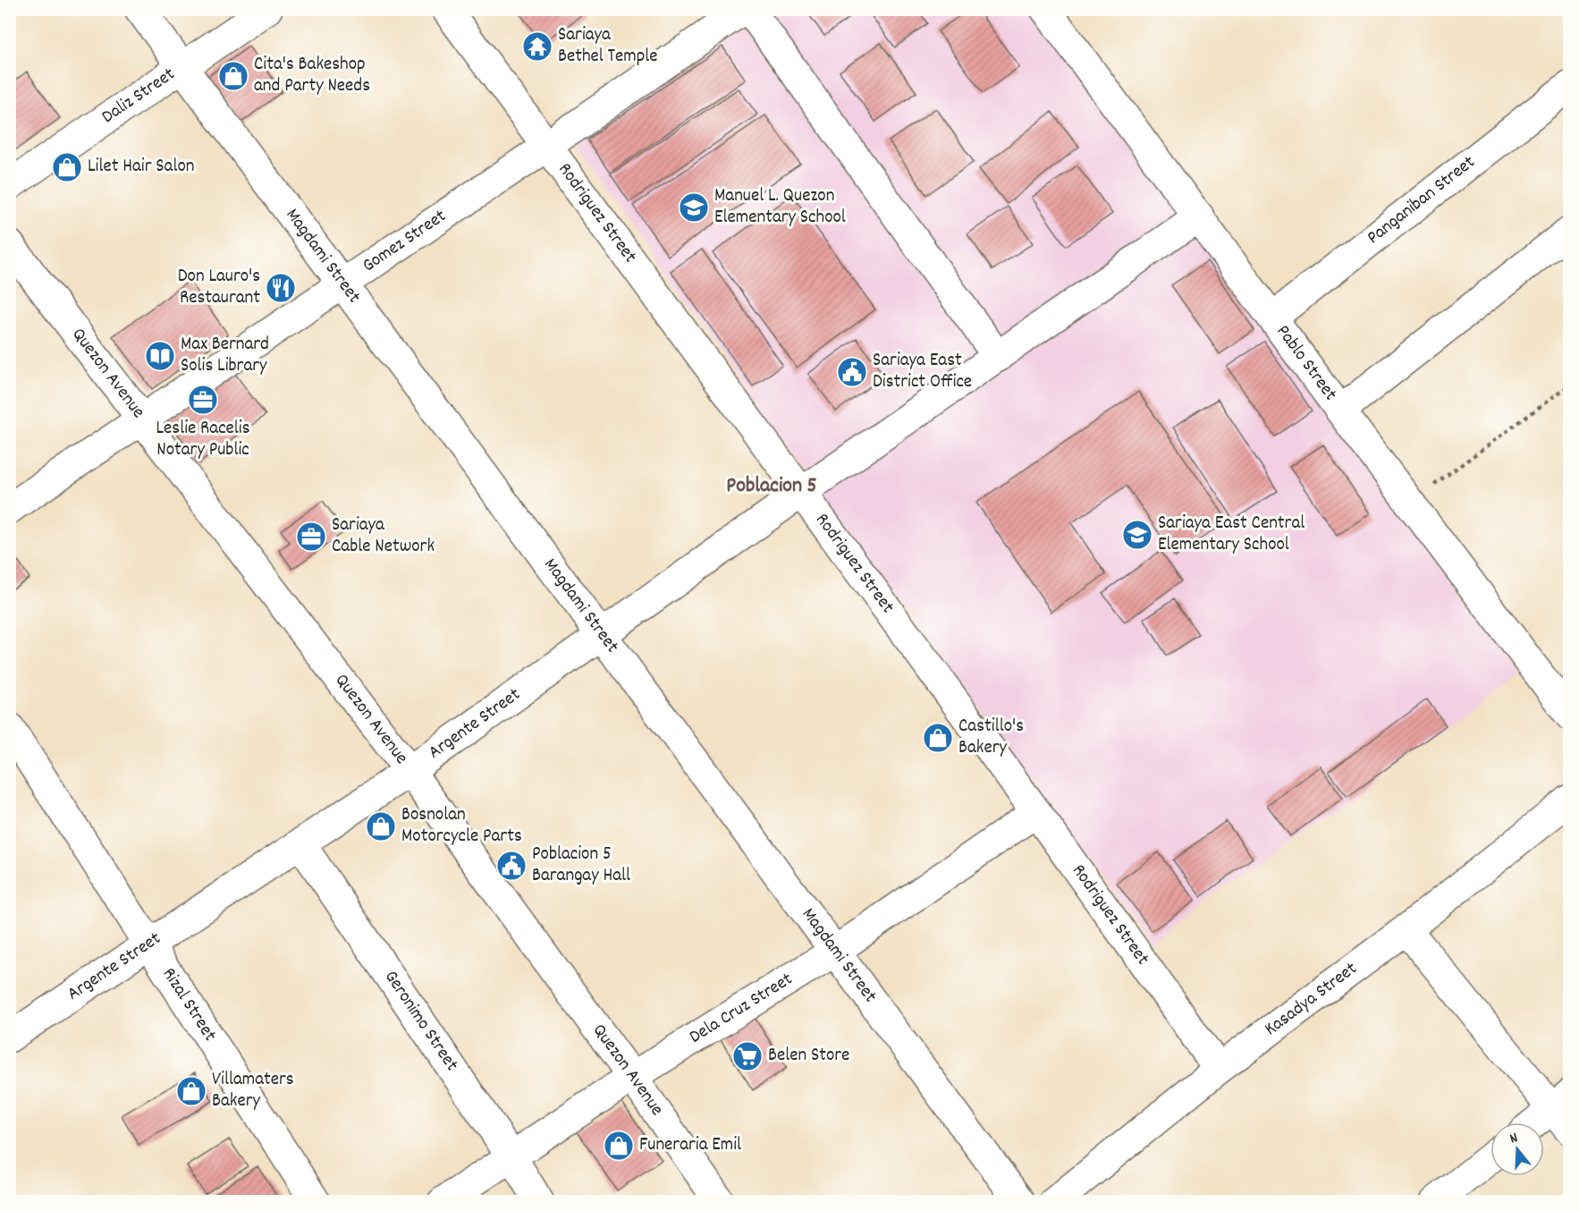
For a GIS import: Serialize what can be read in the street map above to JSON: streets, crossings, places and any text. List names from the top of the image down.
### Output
{
  "streets": {
    "street": [
      "Daliz Street",
      "Panganiban Street",
      "Rodriguez Street",
      "Gomez Street",
      "Magdami Street",
      "Pablo Street",
      "Quezon Avenue",
      "Argente Street",
      "Kasadya Street",
      "Rizal Street",
      "Dela Cruz Street",
      "Geronimo Street"
    ]
  },
  "crossings": [
    ["Daliz Street", "Magdami Street"],
    ["Panganiban Street", "Pablo Street"],
    ["Rodriguez Street", "Gomez Street"],
    ["Rodriguez Street", "Argente Street"],
    ["Rodriguez Street", "Kasadya Street"],
    ["Rodriguez Street", "Dela Cruz Street"],
    ["Gomez Street", "Magdami Street"],
    ["Gomez Street", "Quezon Avenue"],
    ["Magdami Street", "Argente Street"],
    ["Magdami Street", "Dela Cruz Street"],
    ["Pablo Street", "Argente Street"],
    ["Quezon Avenue", "Argente Street"],
    ["Quezon Avenue", "Dela Cruz Street"],
    ["Argente Street", "Rizal Street"],
    ["Argente Street", "Geronimo Street"],
    ["Dela Cruz Street", "Geronimo Street"]
  ],
  "districts": ["Poblacion 5"],
  "places": {
    "temple": ["Sariaya Bethel Temple"],
    "shop": [
      "Cita's Bakeshop and Party Needs",
      "Lilet Hair Salon",
      "Castillo's Bakery",
      "Bosnolan Motorcycle Parts",
      "Villamaters Bakery",
      "Funeraria Emil"
    ],
    "school or university": ["Manuel L. Quezon Elementary School", "Sariaya East Central Elementary School"],
    "restaurant": ["Don Lauro's Restaurant"],
    "library": ["Max Bernard Solis Library"],
    "public building": ["Sariaya East District Office", "Poblacion 5 Barangay Hall"],
    "office": ["Leslie Racelis Notary Public", "Sariaya Cable Network"],
    "supermarket": ["Belen Store"]
  },
  "north": "top"
}
